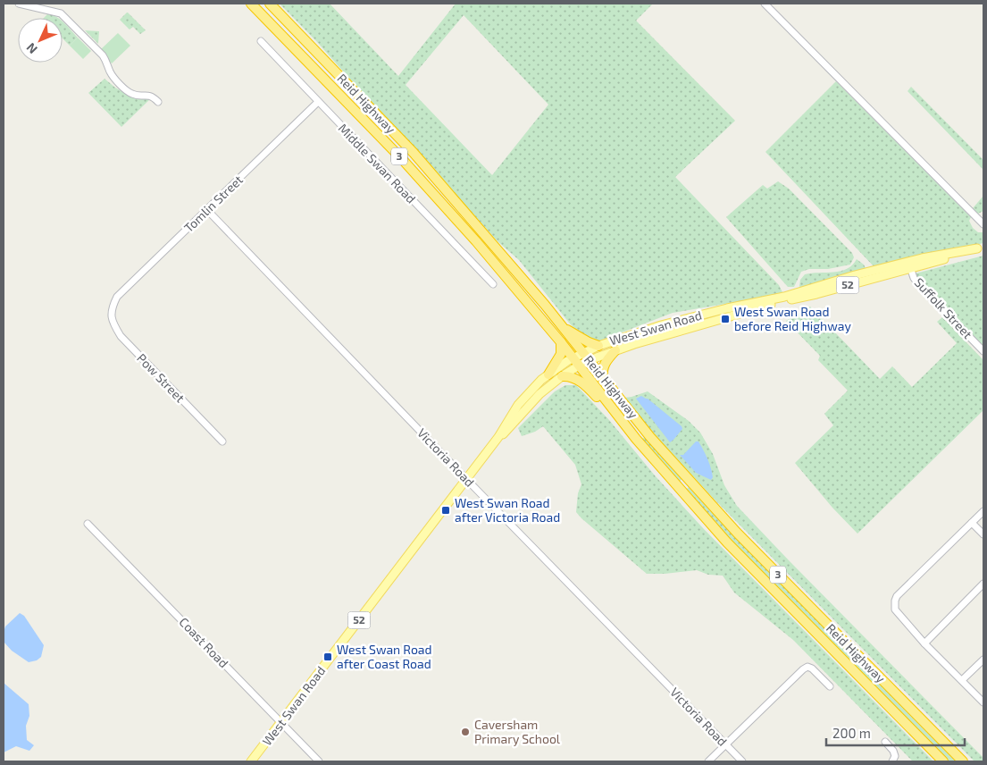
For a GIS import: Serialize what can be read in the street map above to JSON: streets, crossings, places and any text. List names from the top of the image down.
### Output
{
  "streets": {
    "highway": ["Reid Highway", "3"],
    "main road": ["52", "West Swan Road"],
    "street": [
      "Middle Swan Road",
      "Tomlin Street",
      "Suffolk Street",
      "Pow Street",
      "Victoria Road",
      "Coast Road"
    ]
  },
  "crossings": [
    ["Reid Highway", "West Swan Road"],
    ["Middle Swan Road", "Tomlin Street"],
    ["Tomlin Street", "Pow Street"],
    ["Tomlin Street", "Victoria Road"],
    ["Suffolk Street", "West Swan Road"],
    ["West Swan Road", "Victoria Road"],
    ["West Swan Road", "Coast Road"]
  ],
  "places": {
    "transit": ["West Swan Road before Reid Highway", "West Swan Road after Victoria Road", "West Swan Road after Coast Road"],
    "other": ["Caversham Primary School"]
  },
  "scale_bar": "200 m",
  "north": "bottom left"
}
